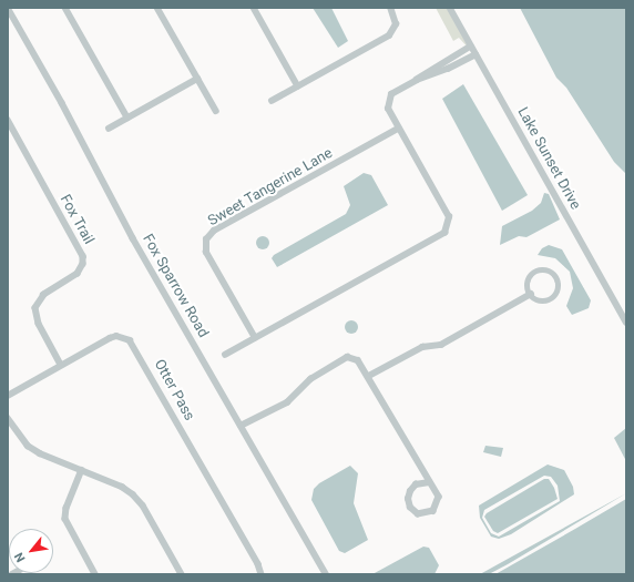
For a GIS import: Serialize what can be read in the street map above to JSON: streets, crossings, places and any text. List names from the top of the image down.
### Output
{
  "streets": {
    "street": [
      "Lake Sunset Drive",
      "Sweet Tangerine Lane",
      "Fox Trail",
      "Fox Sparrow Road",
      "Otter Pass"
    ]
  },
  "crossings": [
    ["Fox Trail", "Otter Pass"]
  ],
  "north": "bottom left"
}
